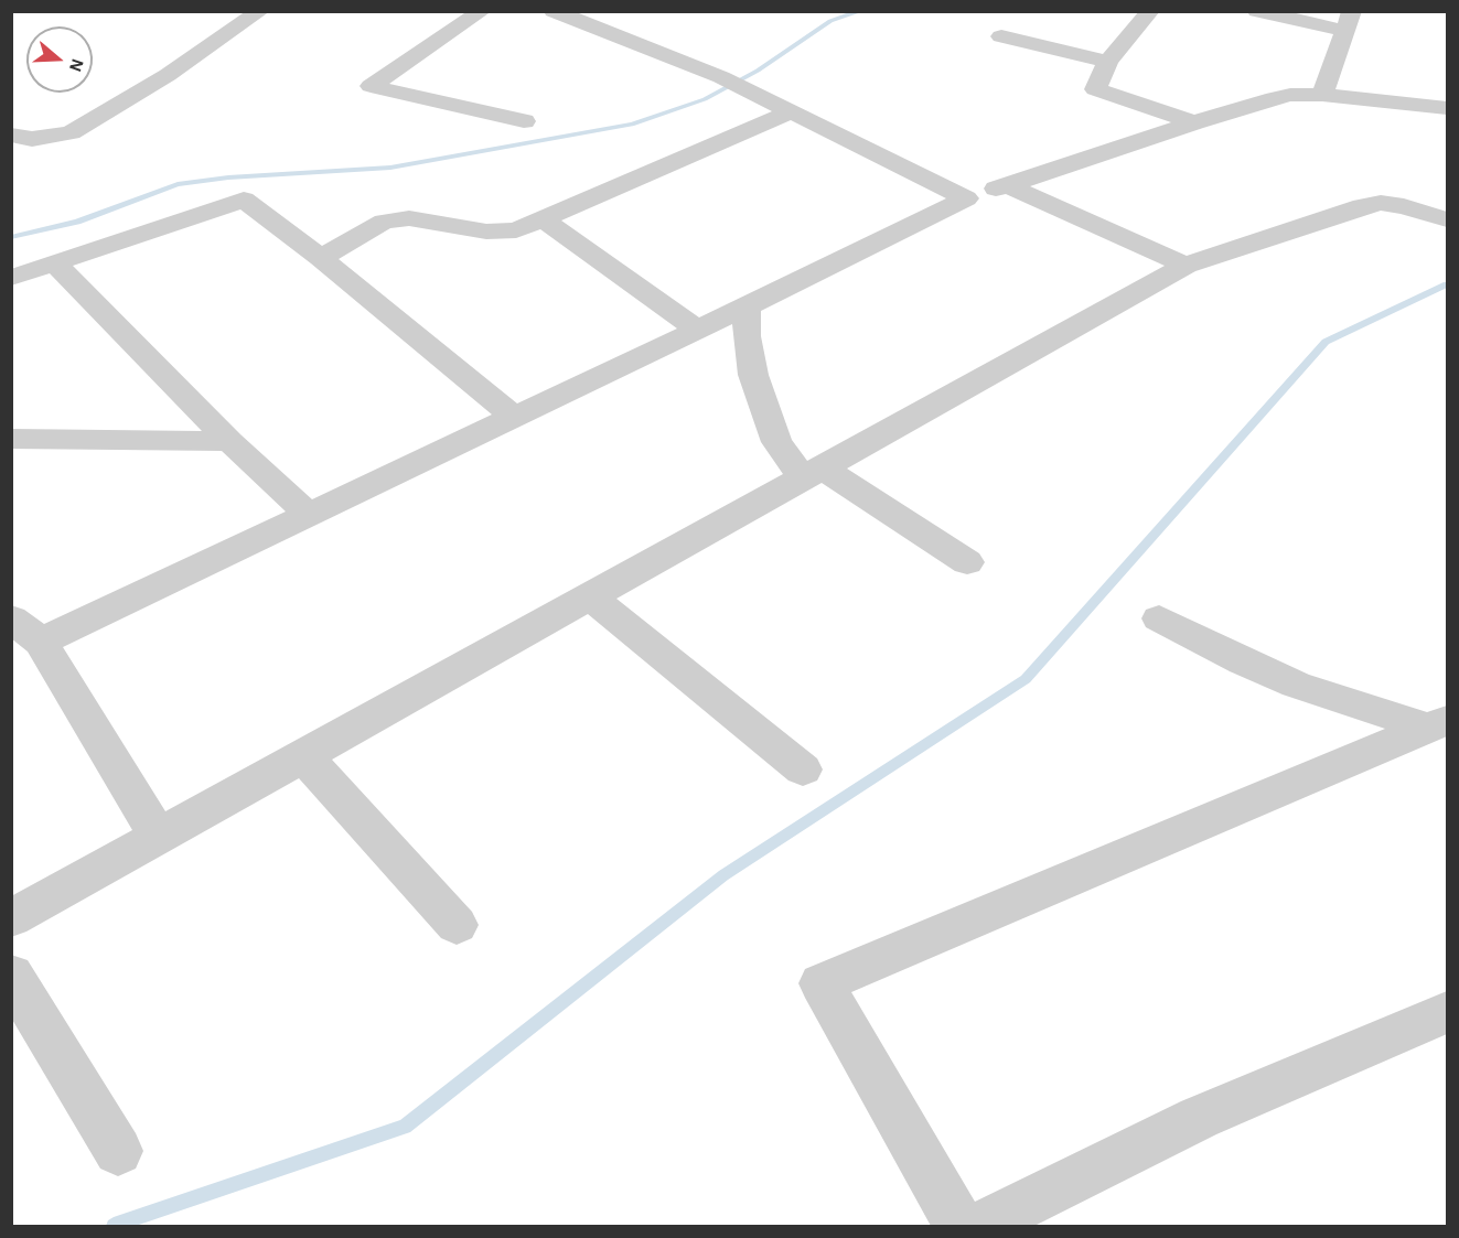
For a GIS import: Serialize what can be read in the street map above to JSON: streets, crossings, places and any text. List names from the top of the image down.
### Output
{
  "north": "right"
}
